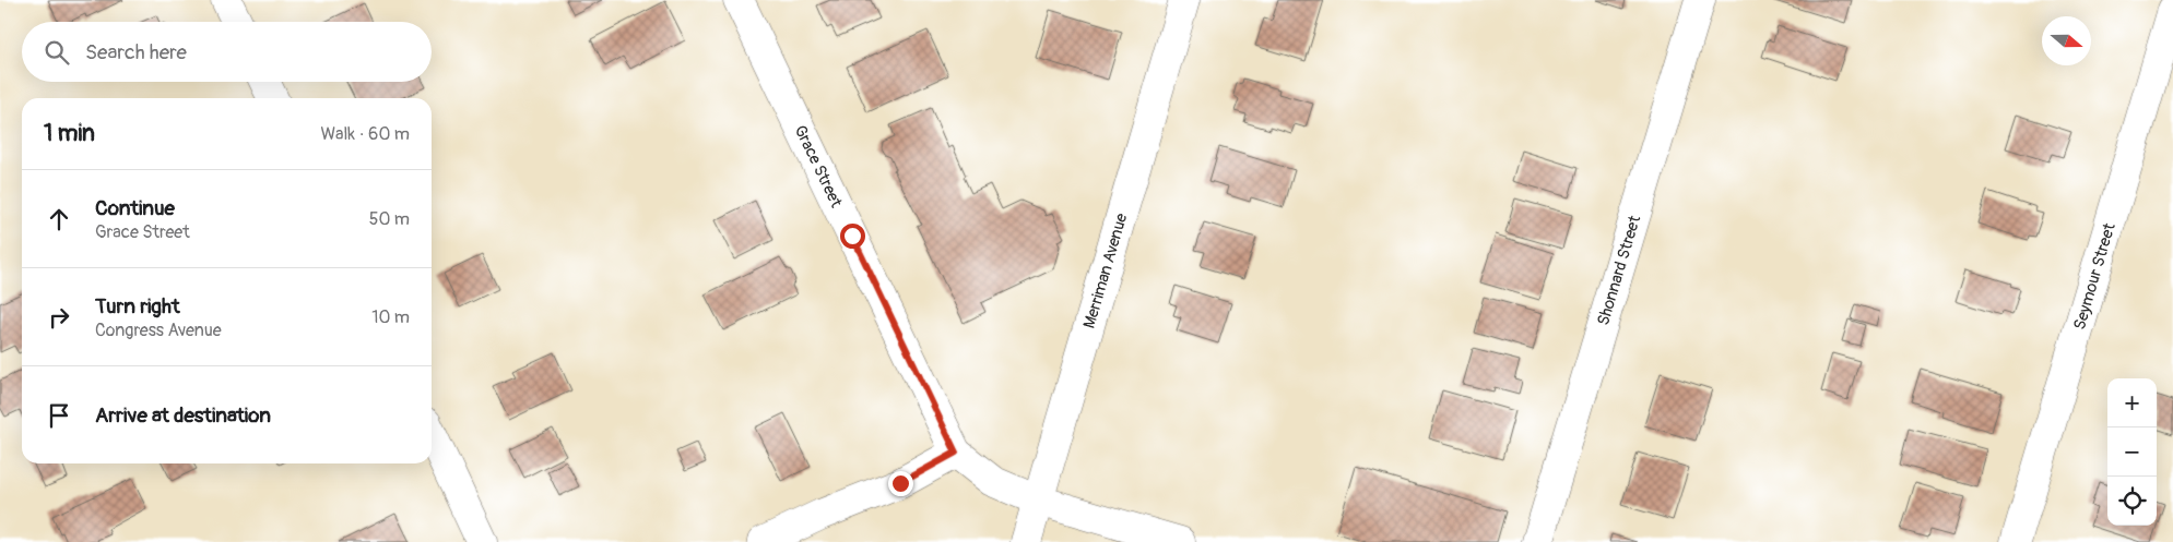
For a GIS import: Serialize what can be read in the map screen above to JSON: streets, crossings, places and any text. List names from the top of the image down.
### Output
{
  "streets": {
    "street": [
      "Grace Street",
      "Shonnard Street",
      "Merriman Avenue",
      "Seymour Street"
    ]
  },
  "crossings": [
    ["Grace Street", "Merriman Avenue"]
  ],
  "north": "right",
  "page": {
    "search": "Search here",
    "heading": ["1 min", "Walk · 60 m"],
    "list": [
      ["Continue", "Grace Street", "50 m"],
      ["Turn right", "Congress Avenue", "10 m"],
      "Arrive at destination"
    ],
    "map_buttons": ["+", "−"]
  }
}
